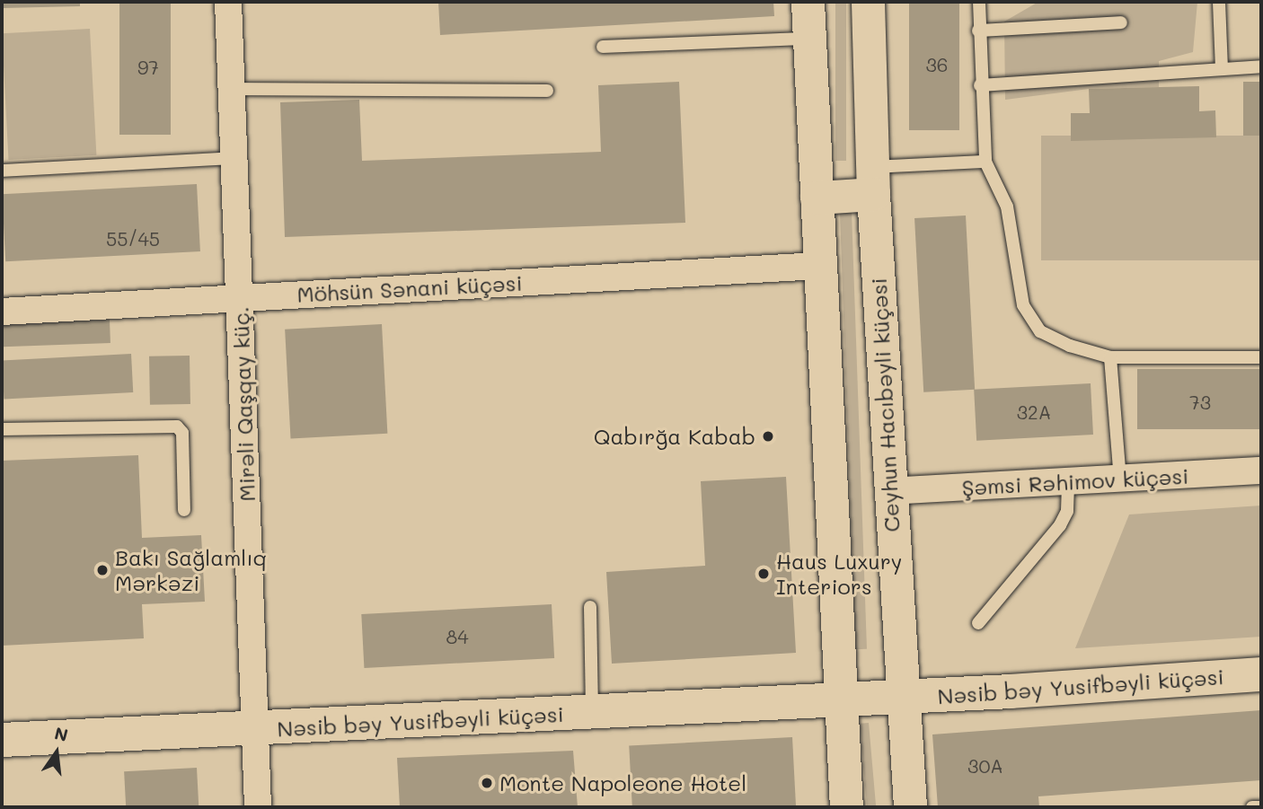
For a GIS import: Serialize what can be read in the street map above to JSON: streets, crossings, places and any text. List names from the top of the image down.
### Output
{
  "streets": {
    "main road": ["Nəsib bəy Yusifbəyli küçəsi"],
    "street": [
      "Möhsün Sənani küçəsi",
      "Mirəli Qaşqay küç.",
      "Ceyhun Hacıbəyli küçəsi",
      "Şəmsi Rəhimov küçəsi"
    ]
  },
  "crossings": [
    ["Möhsün Sənani küçəsi", "Mirəli Qaşqay küç."],
    ["Mirəli Qaşqay küç.", "Nəsib bəy Yusifbəyli küçəsi"],
    ["Ceyhun Hacıbəyli küçəsi", "Şəmsi Rəhimov küçəsi"],
    ["Ceyhun Hacıbəyli küçəsi", "Nəsib bəy Yusifbəyli küçəsi"]
  ],
  "places": [
    "Qabırğa Kabab",
    "Bakı Sağlamlıq Mərkəzi",
    "Haus Luxury Interiors",
    "Monte Napoleone Hotel"
  ],
  "house_numbers": [
    "36",
    "97",
    "55/45",
    "73",
    "32A",
    "84",
    "30A"
  ],
  "north": "top"
}
